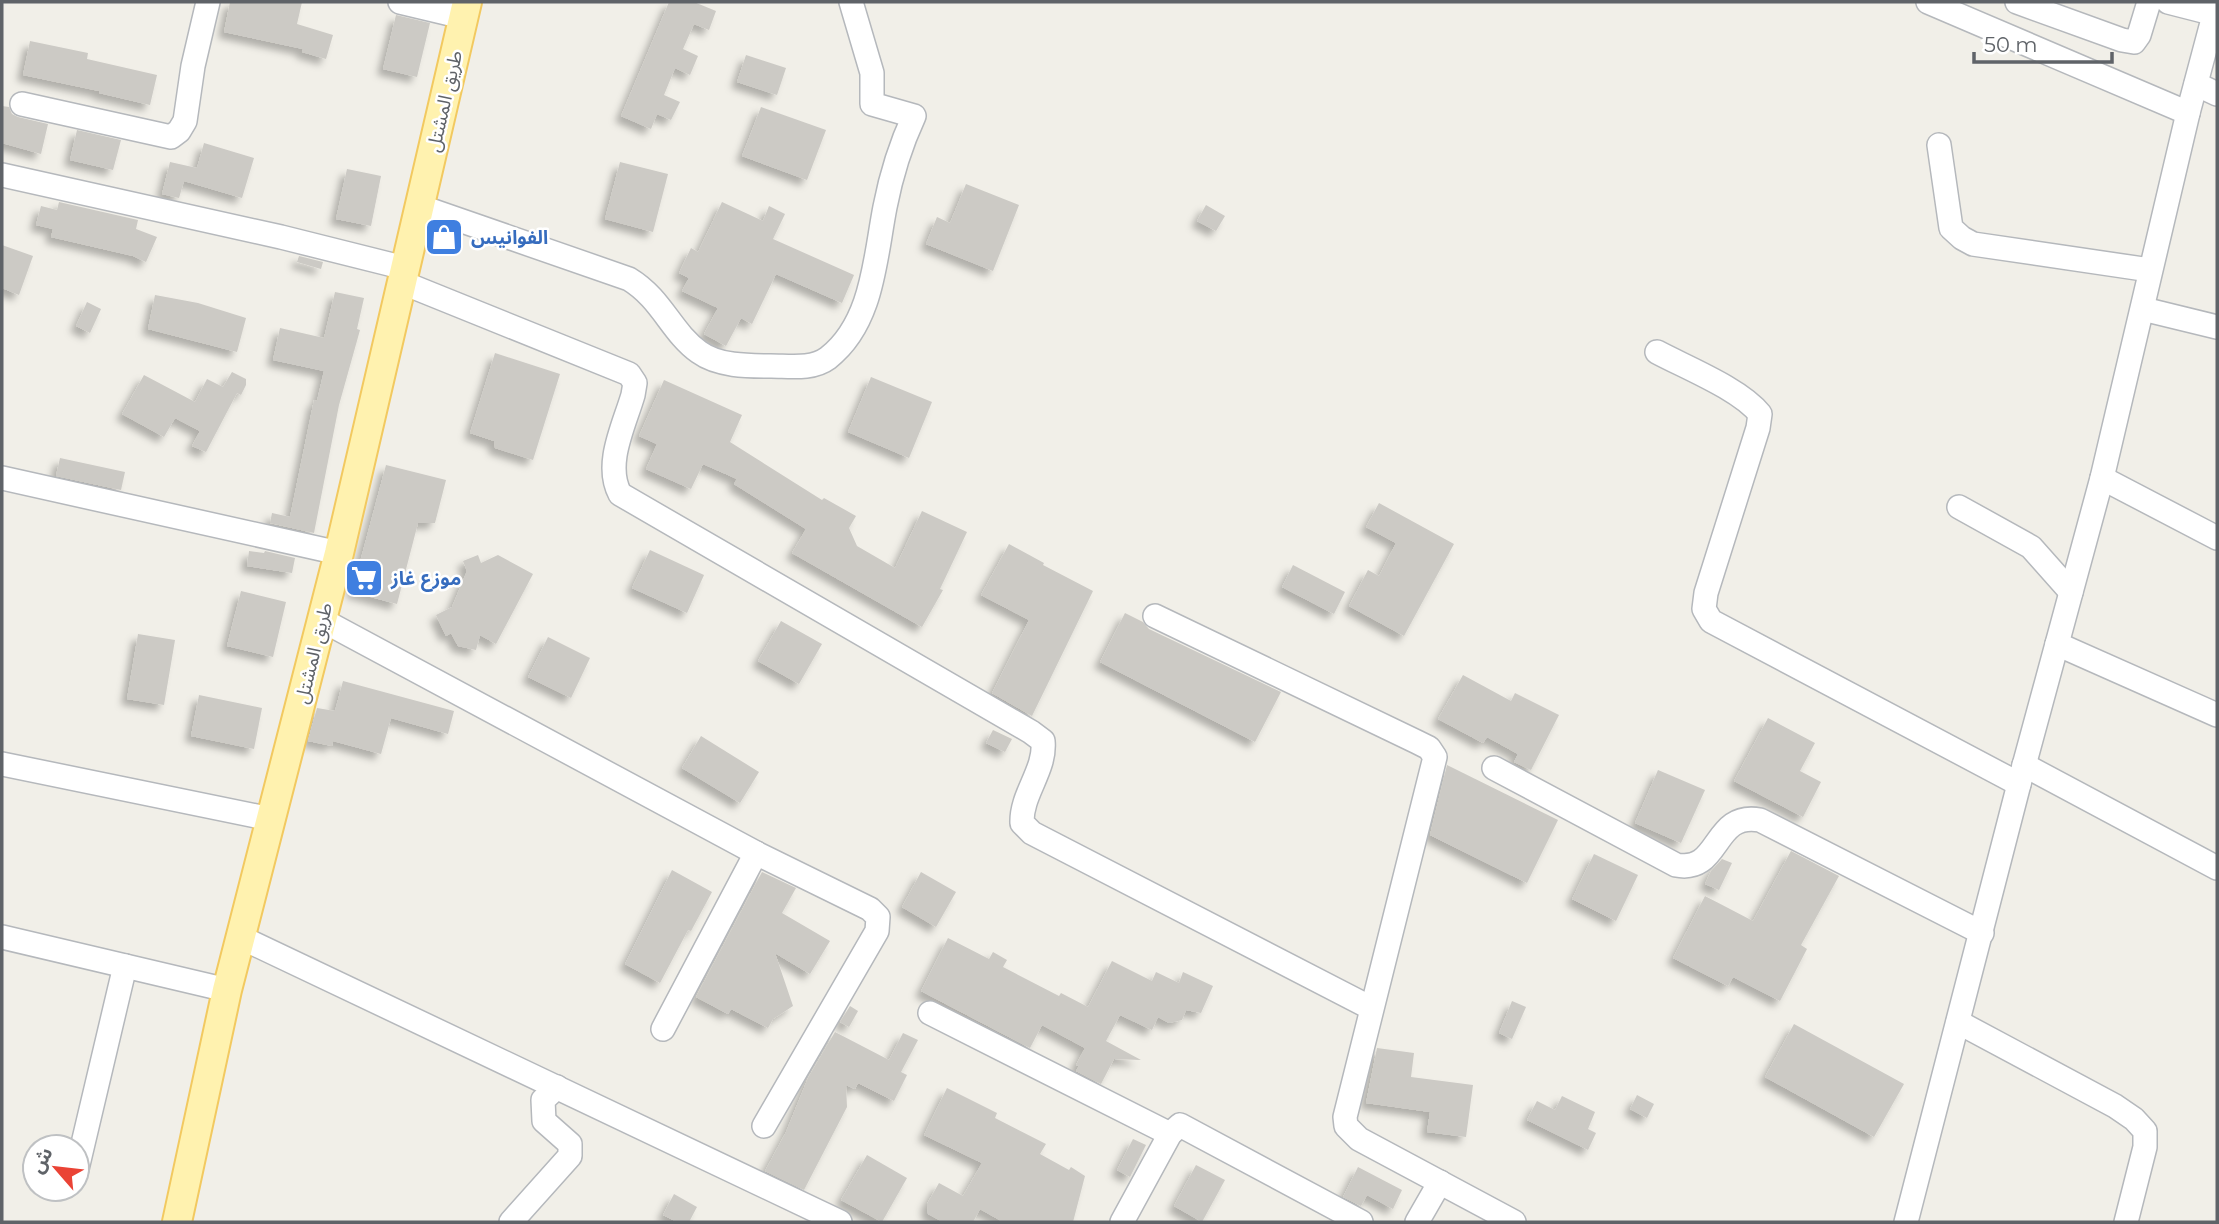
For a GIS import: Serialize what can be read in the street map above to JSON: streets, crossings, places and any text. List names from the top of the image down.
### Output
{
  "streets": {
    "main road": ["طريق المشتل"]
  },
  "places": {
    "shop": ["الفوانيس"],
    "supermarket": ["موزع غاز"]
  },
  "scale_bar": "50 m",
  "north": "top left"
}
